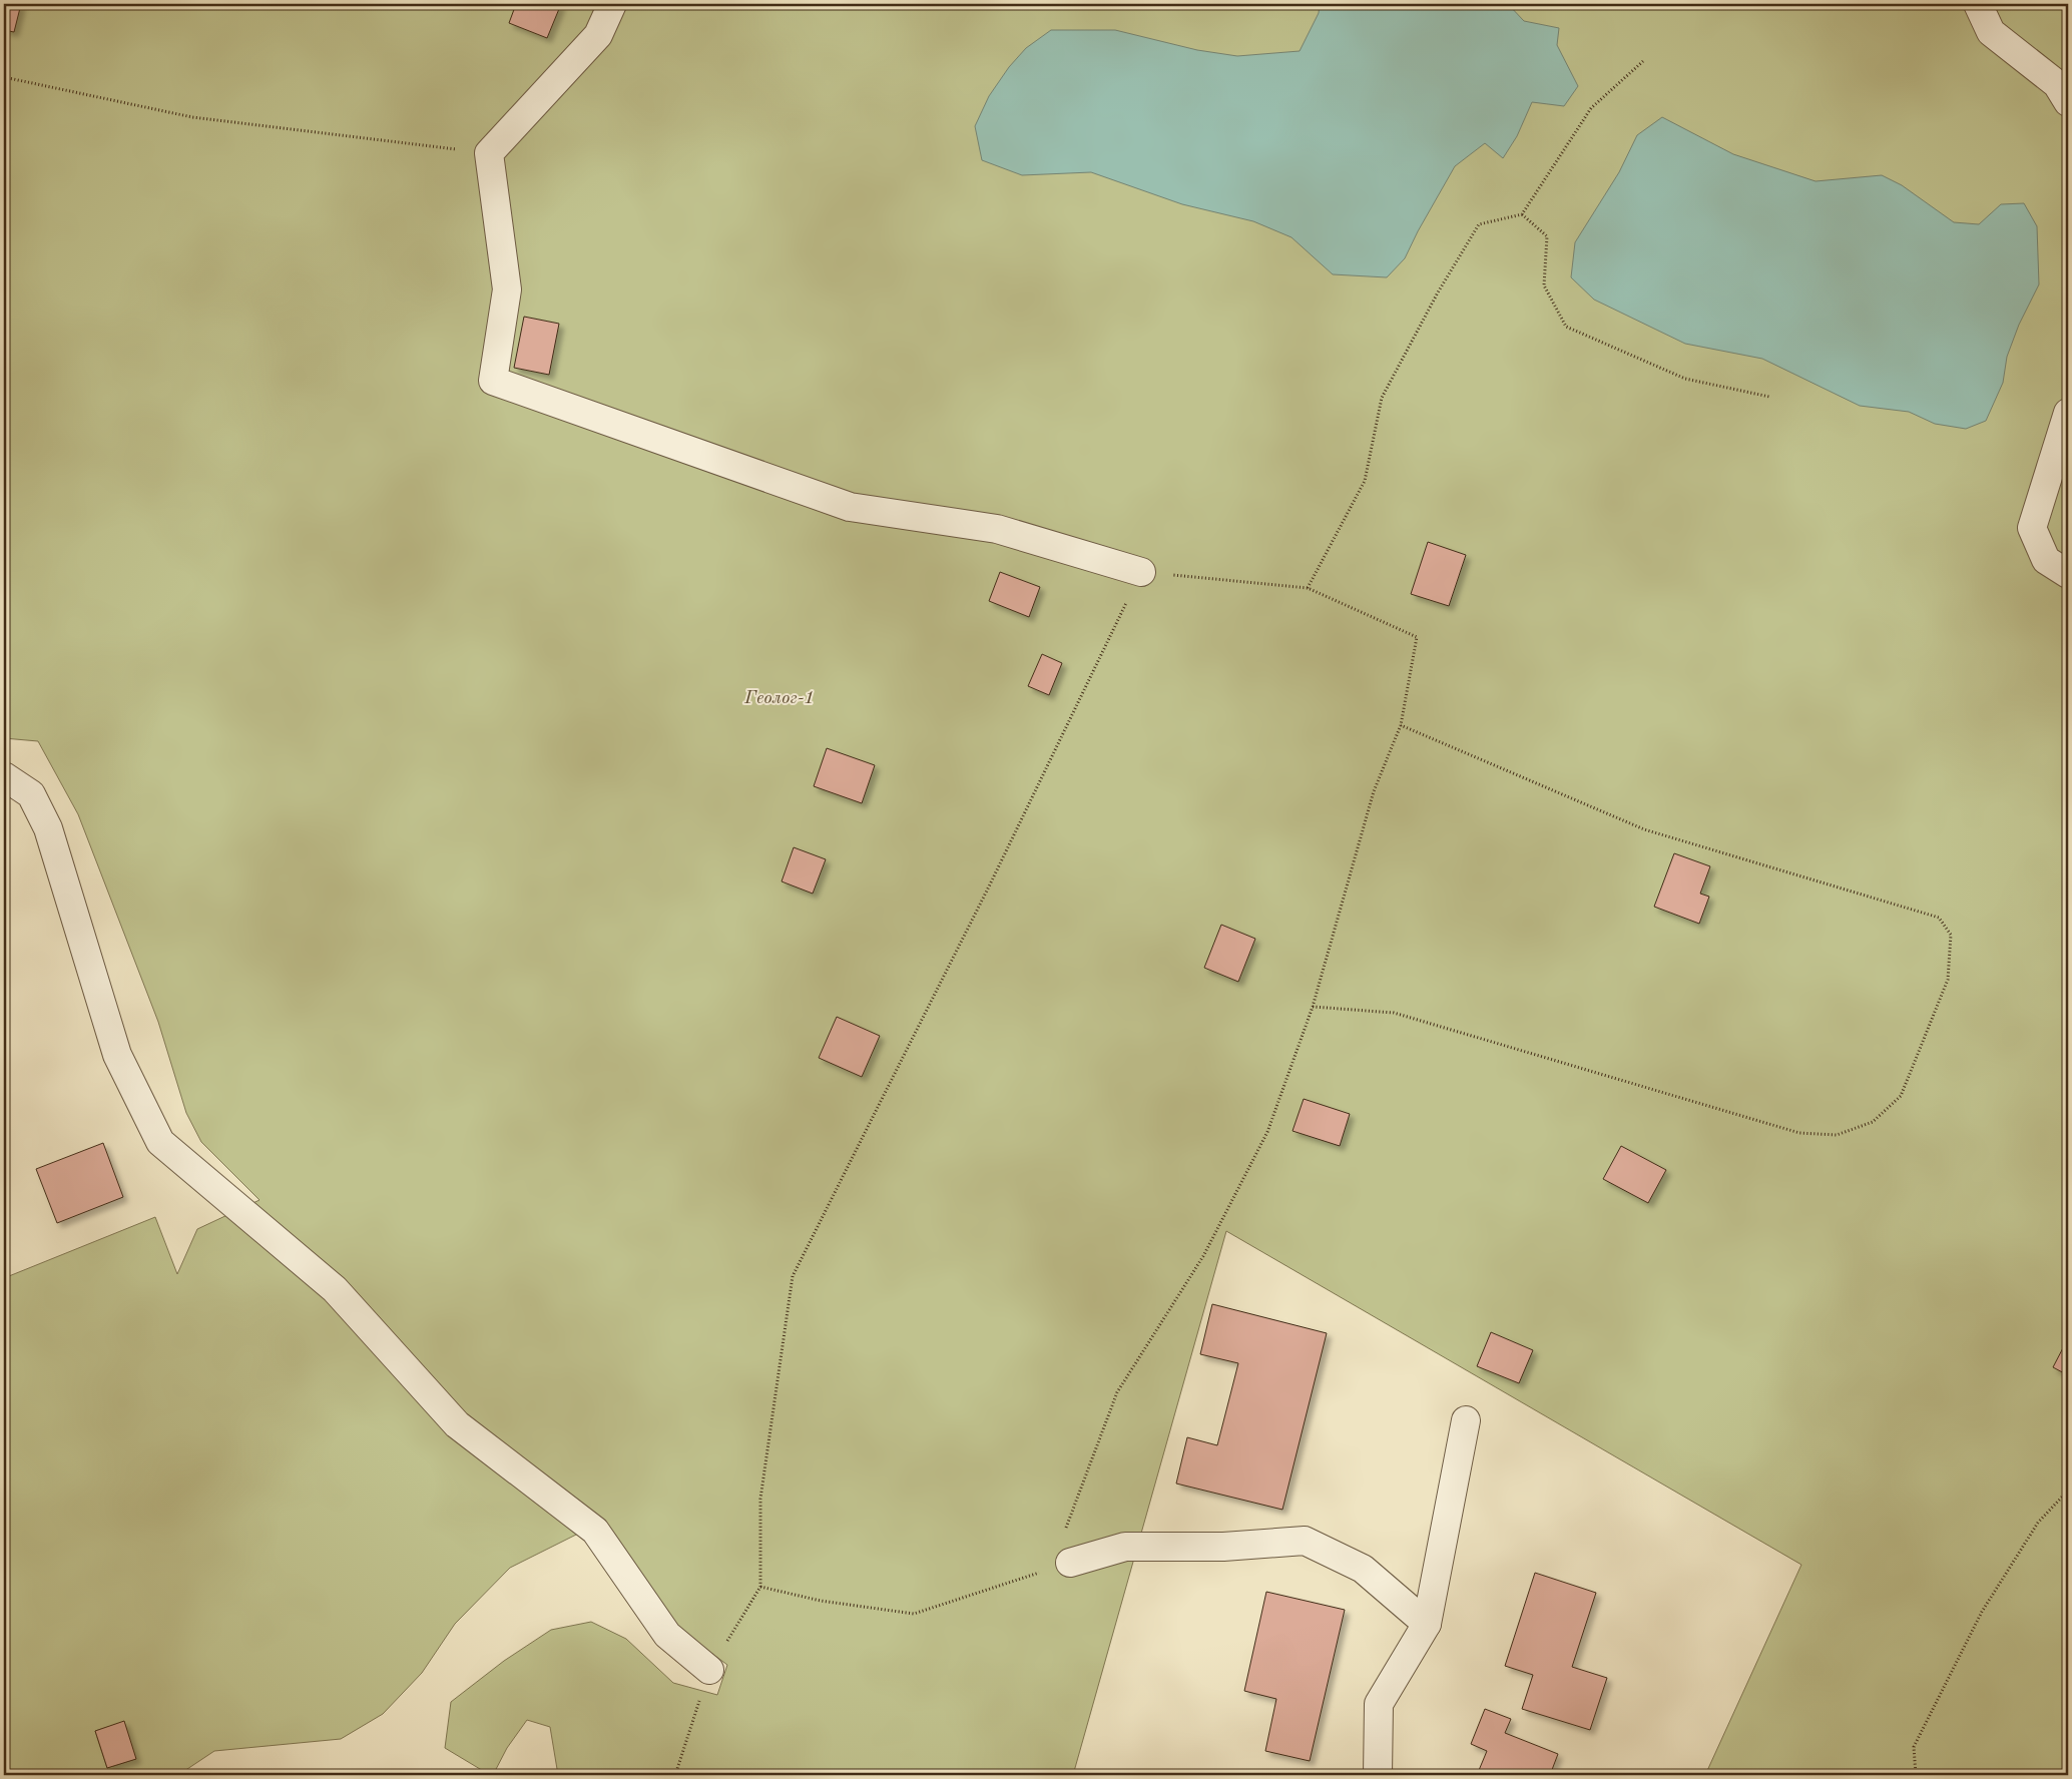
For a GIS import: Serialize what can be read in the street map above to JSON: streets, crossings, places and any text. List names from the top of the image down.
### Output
{
  "parks": ["Геолог-1"]
}
